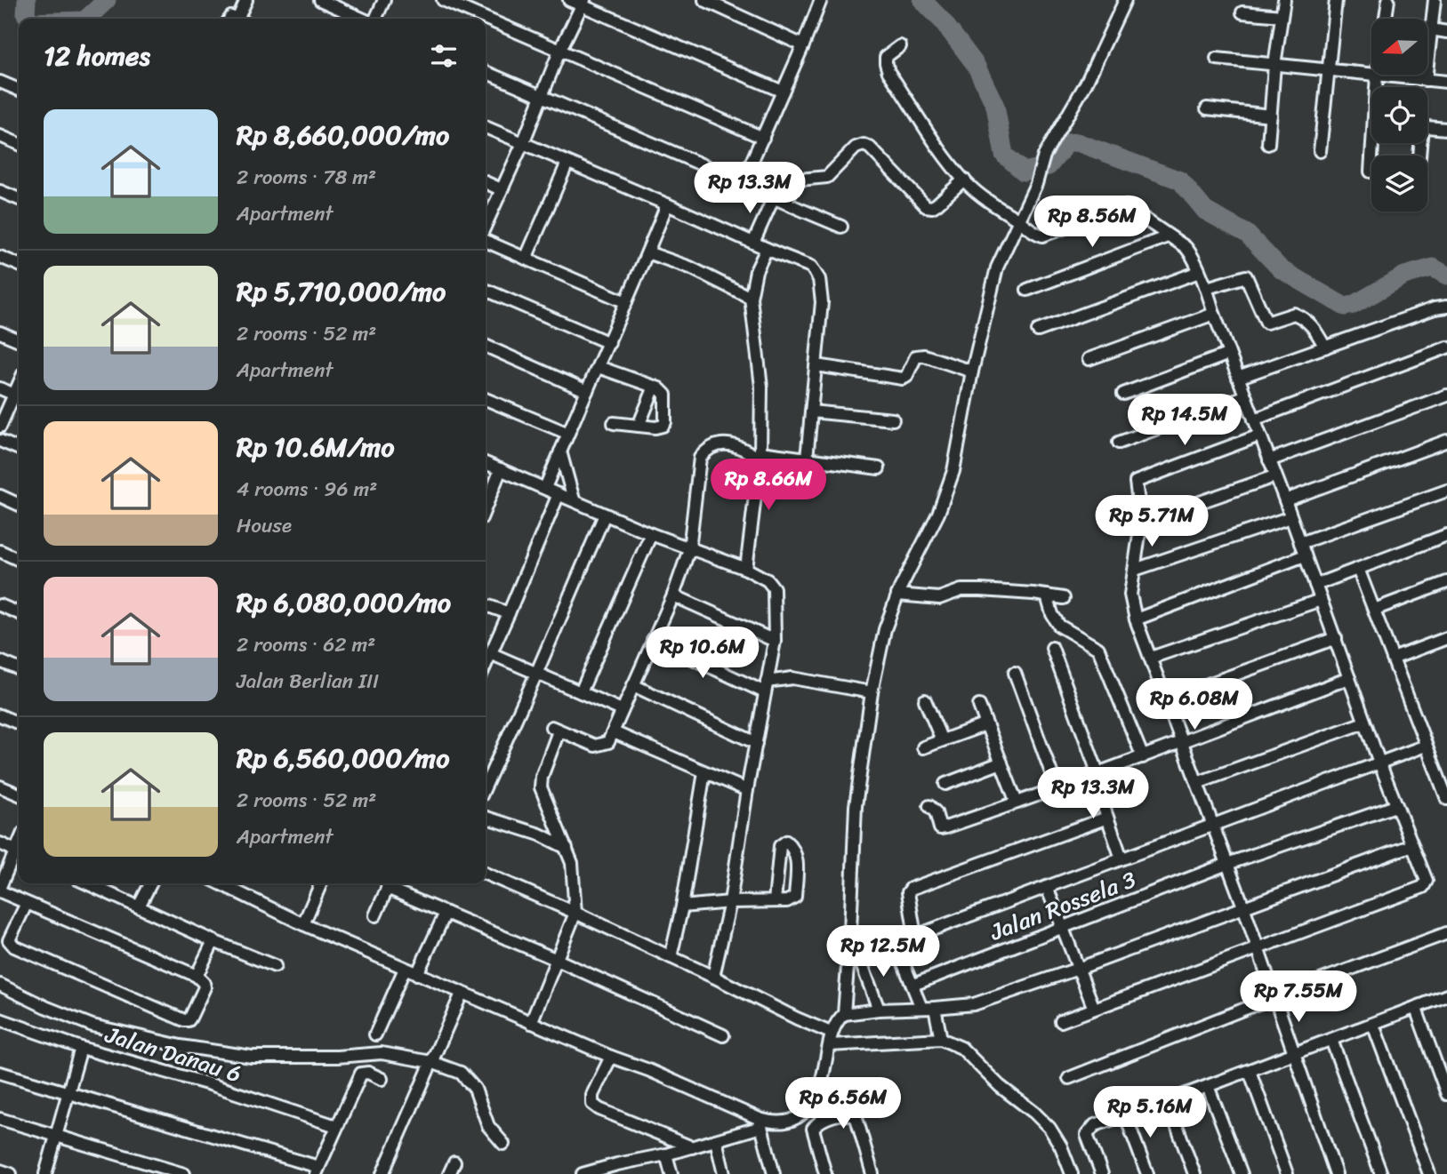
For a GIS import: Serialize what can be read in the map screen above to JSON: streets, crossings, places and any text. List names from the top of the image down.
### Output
{
  "streets": {
    "street": ["Jalan Rossela 3", "Jalan Danau 6"]
  },
  "north": "left",
  "page": {
    "heading": "12 homes",
    "list": [
      {
        "name": "Rp 8,660,000/mo",
        "note": "2 rooms · 78 m² · Apartment"
      },
      {
        "name": "Rp 5,710,000/mo",
        "note": "2 rooms · 52 m² · Apartment"
      },
      {
        "name": "Rp 10.6M/mo",
        "note": "4 rooms · 96 m² · House"
      },
      {
        "name": "Rp 6,080,000/mo",
        "note": "2 rooms · 62 m² · Jalan Berlian III"
      },
      {
        "name": "Rp 6,560,000/mo",
        "note": "2 rooms · 52 m² · Apartment"
      }
    ],
    "price": [
      "Rp 13.3M",
      "Rp 8.56M",
      "Rp 14.5M",
      "Rp 8.66M",
      "Rp 5.71M",
      "Rp 10.6M",
      "Rp 6.08M",
      "Rp 13.3M",
      "Rp 12.5M",
      "Rp 7.55M",
      "Rp 6.56M",
      "Rp 5.16M"
    ]
  }
}
